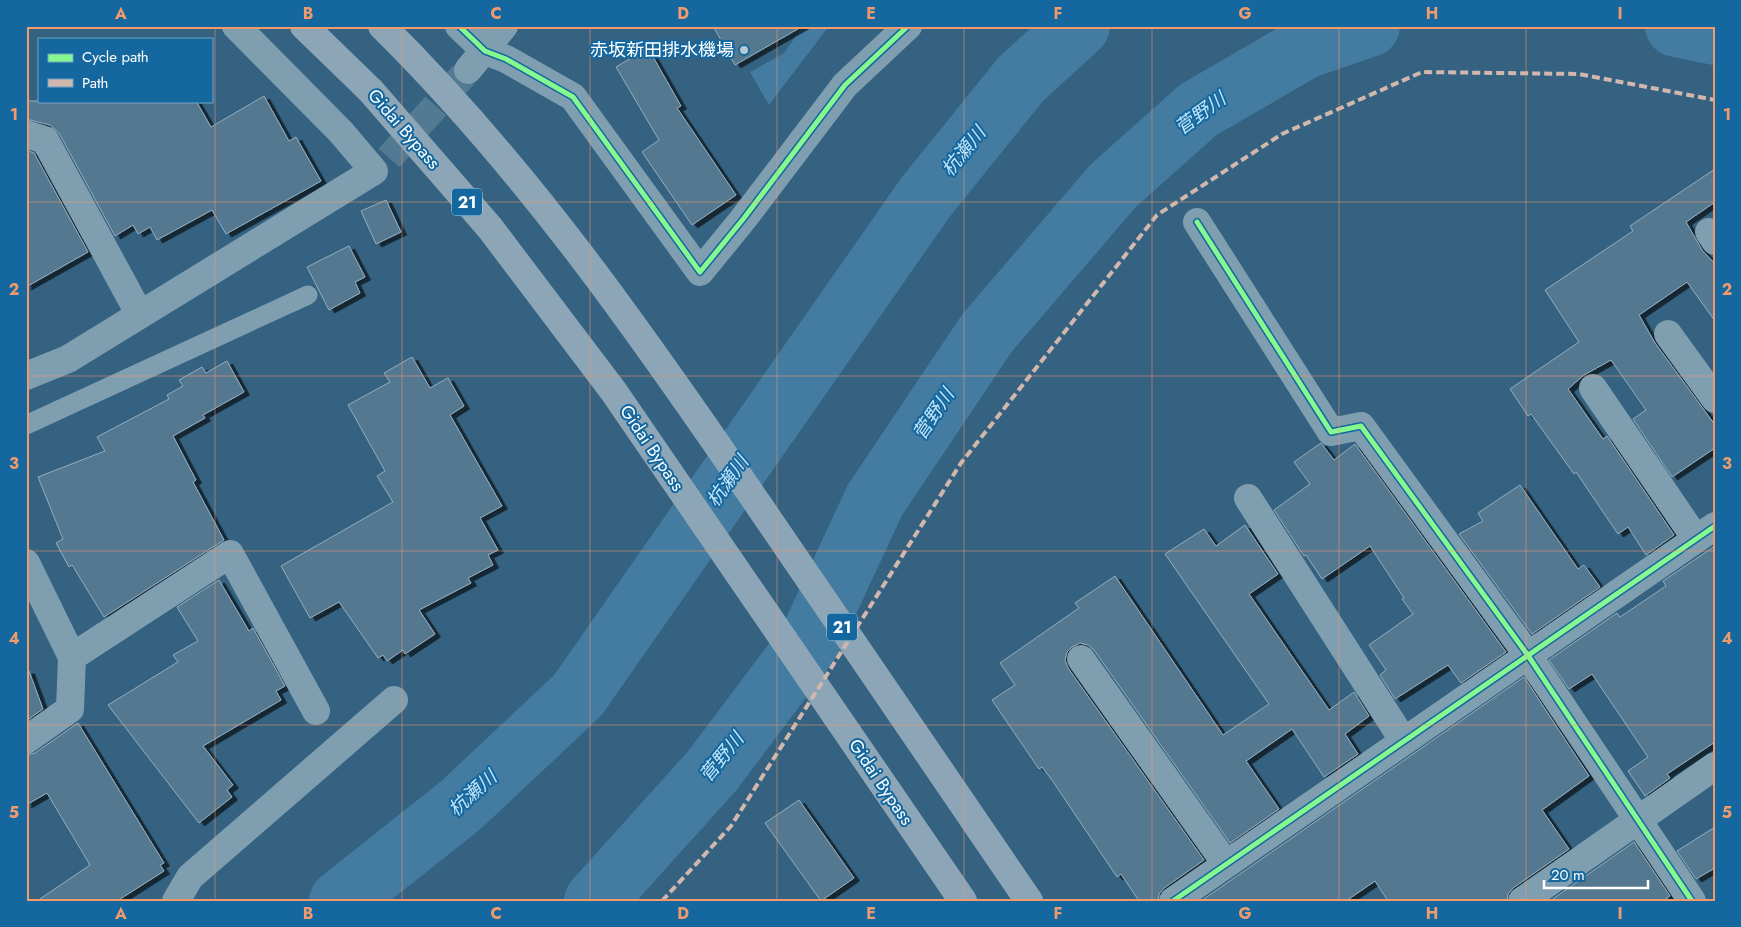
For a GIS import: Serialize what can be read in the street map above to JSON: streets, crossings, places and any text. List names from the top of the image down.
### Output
{
  "streets": {
    "highway": ["Gidai Bypass", "21"]
  },
  "water": ["菅野川", "杭瀬川"],
  "places": ["赤坂新田排水機場"],
  "legend": ["Cycle path", "Path"],
  "scale_bar": "20 m",
  "grid": {
    "columns": [
      "A",
      "B",
      "C",
      "D",
      "E",
      "F",
      "G",
      "H",
      "I"
    ],
    "rows": [
      "1",
      "2",
      "3",
      "4",
      "5"
    ]
  }
}
